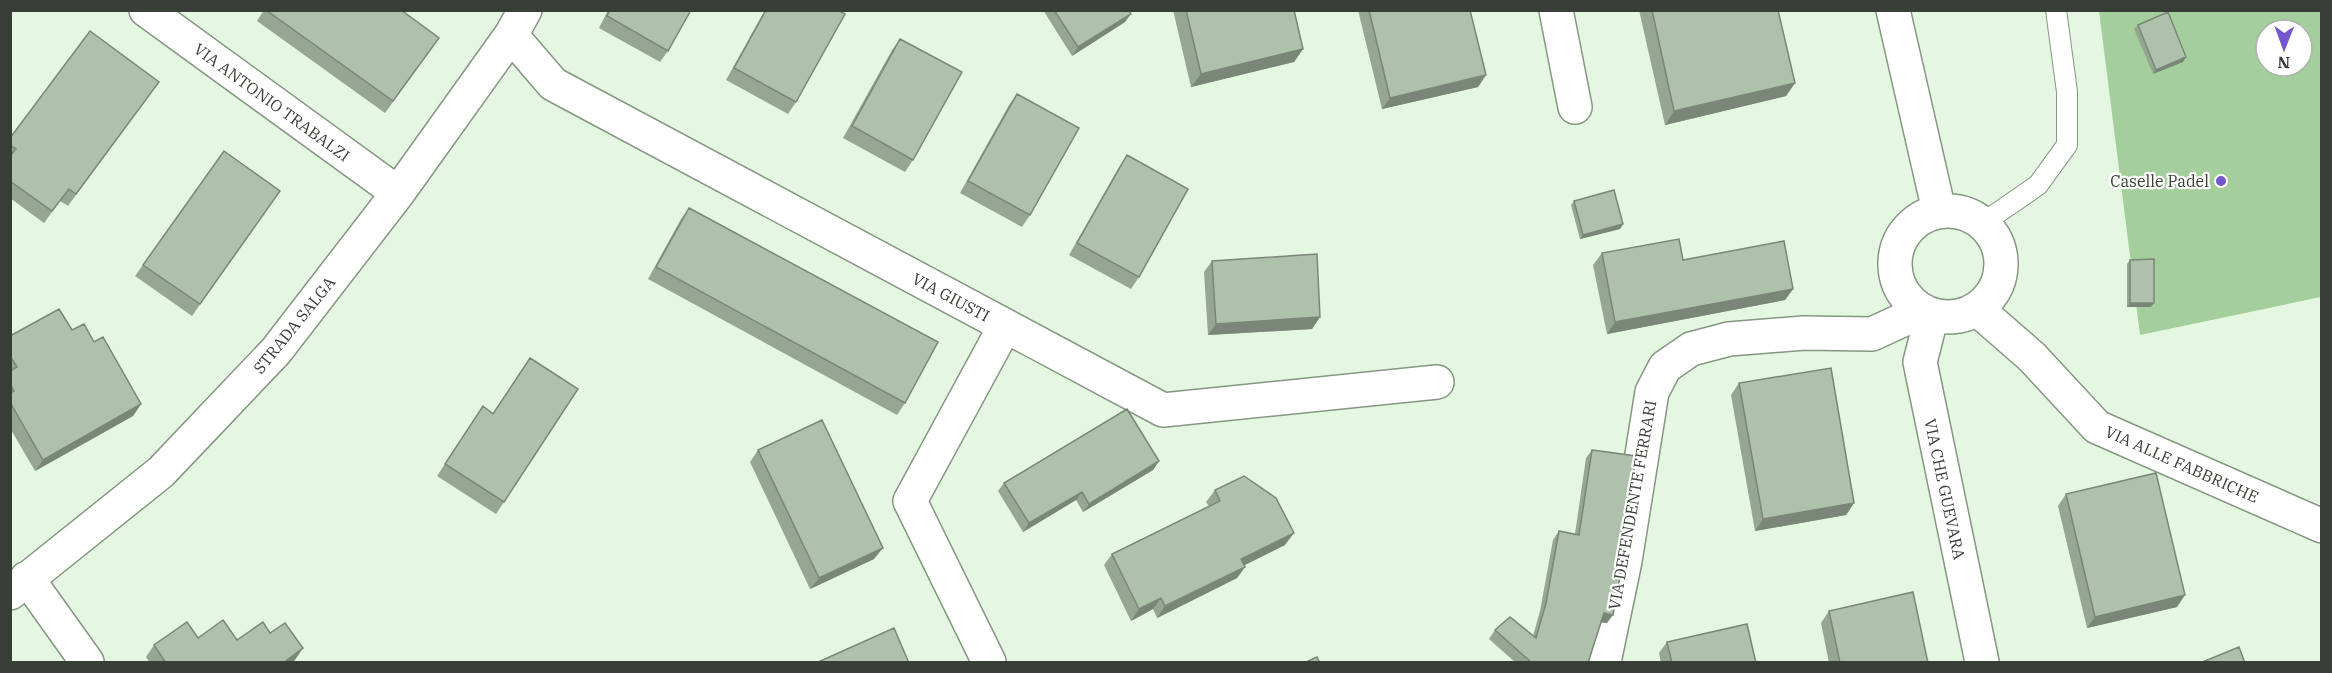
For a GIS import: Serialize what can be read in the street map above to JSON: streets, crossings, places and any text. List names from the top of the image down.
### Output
{
  "streets": {
    "street": [
      "VIA ANTONIO TRABALZI",
      "VIA GIUSTI",
      "STRADA SALGA",
      "VIA ALLE FABBRICHE",
      "VIA CHE GUEVARA",
      "VIA DEFENDENTE FERRARI"
    ]
  },
  "crossings": [
    ["VIA ANTONIO TRABALZI", "STRADA SALGA"],
    ["VIA GIUSTI", "STRADA SALGA"],
    ["VIA ALLE FABBRICHE", "VIA CHE GUEVARA"],
    ["VIA ALLE FABBRICHE", "VIA DEFENDENTE FERRARI"],
    ["VIA CHE GUEVARA", "VIA DEFENDENTE FERRARI"]
  ],
  "places": ["Caselle Padel"],
  "north": "bottom"
}
